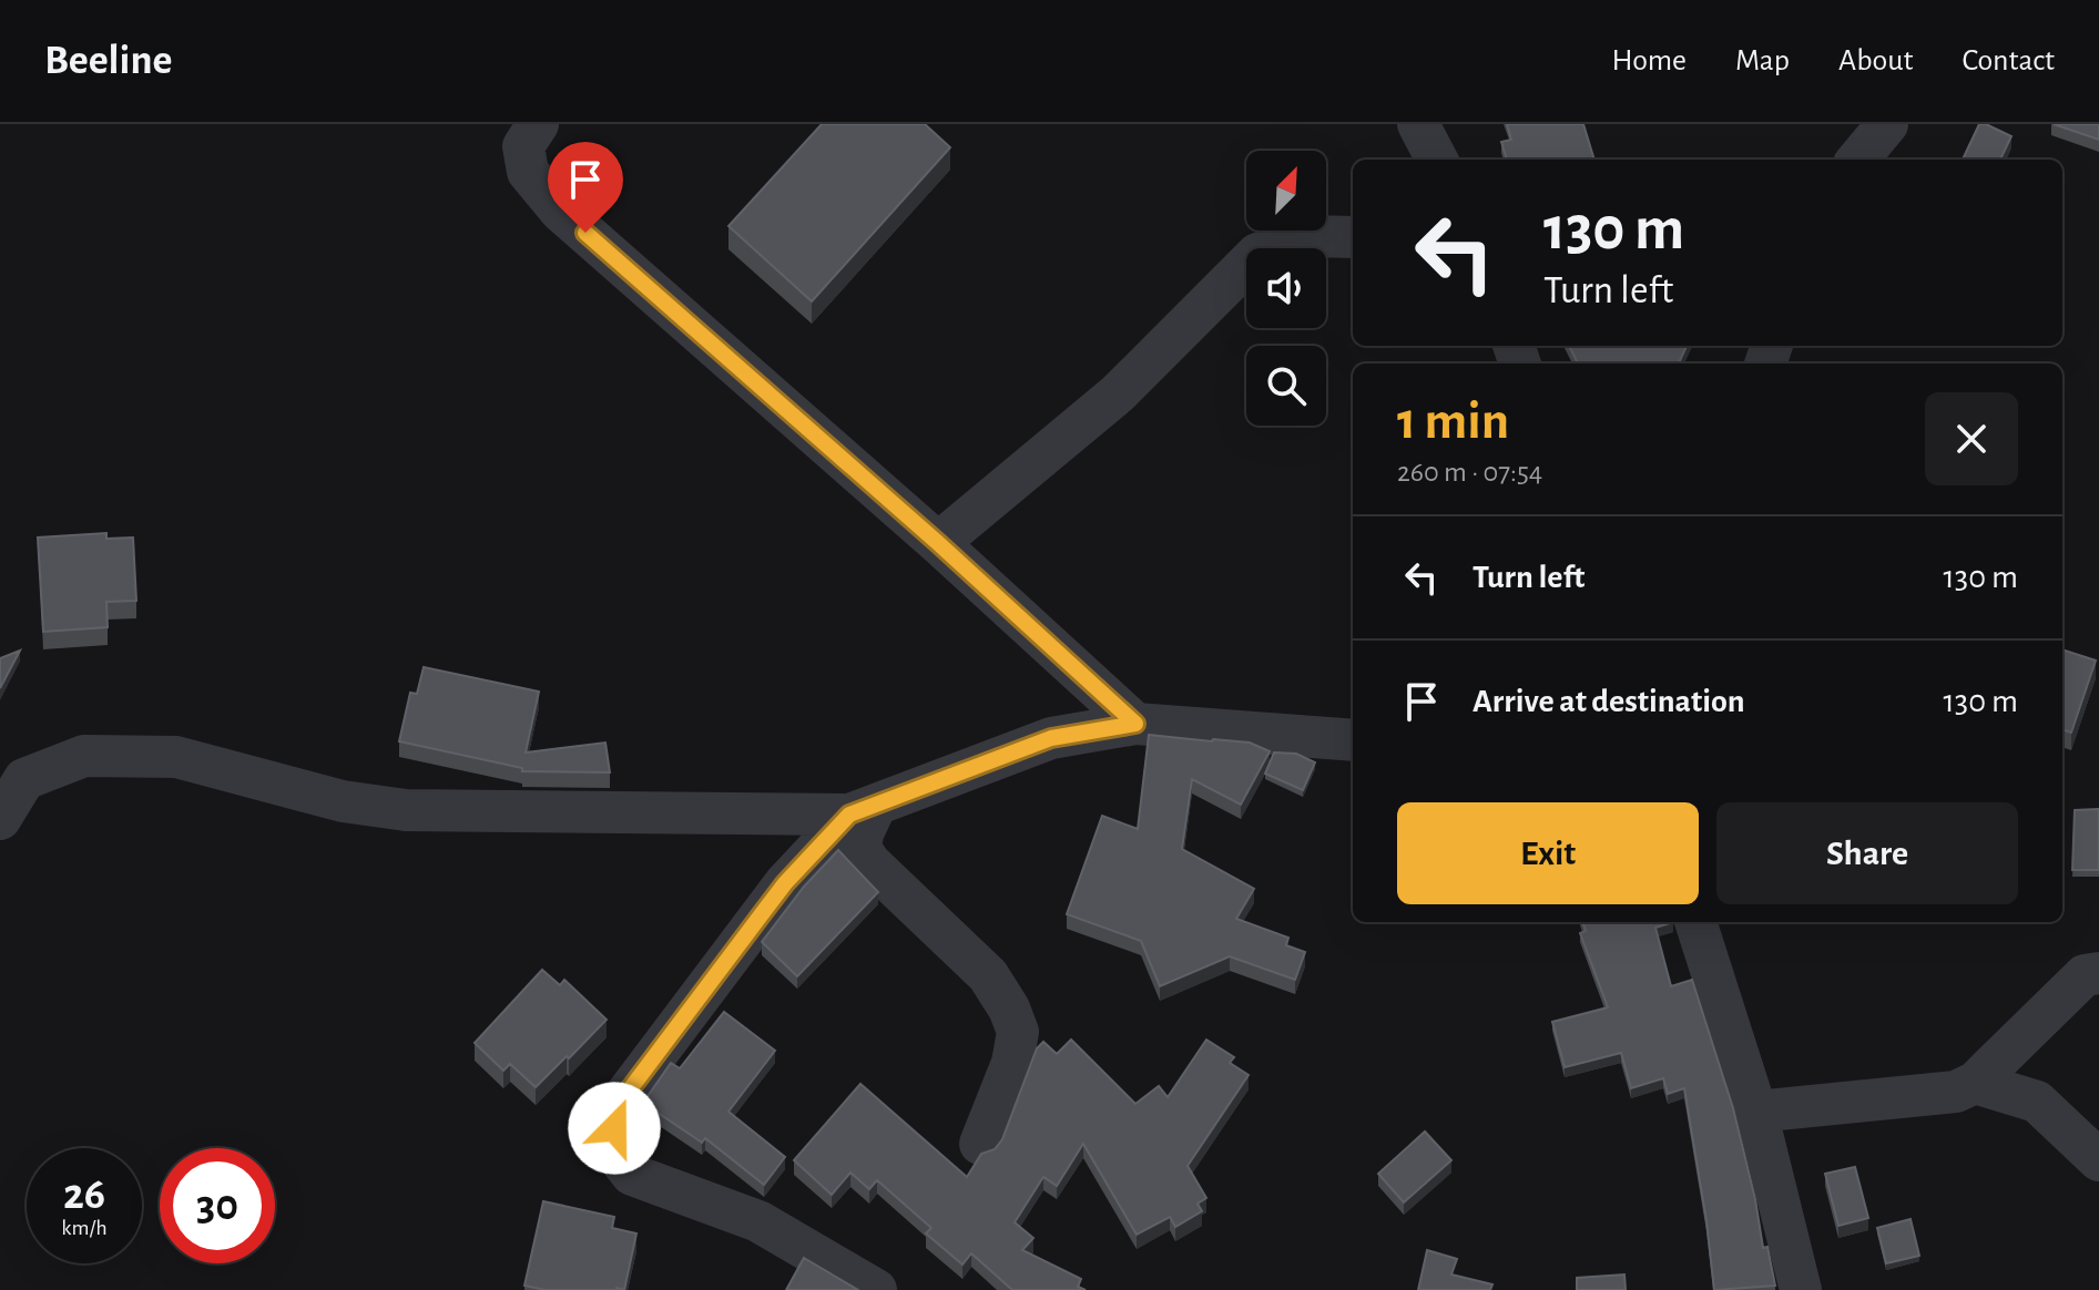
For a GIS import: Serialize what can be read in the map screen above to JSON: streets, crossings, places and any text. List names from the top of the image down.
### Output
{
  "north": "top right",
  "page": {
    "header": "Beeline",
    "nav": [
      "Home",
      "Map",
      "About",
      "Contact"
    ],
    "turn": ["130 m", "Turn left"],
    "heading": ["1 min", "260 m · 07:54"],
    "list": [
      {
        "name": "Turn left",
        "value": "130 m"
      },
      {
        "name": "Arrive at destination",
        "value": "130 m"
      }
    ],
    "buttons": ["Exit", "Share"],
    "speed": "26 km/h",
    "limit": "30"
  }
}
